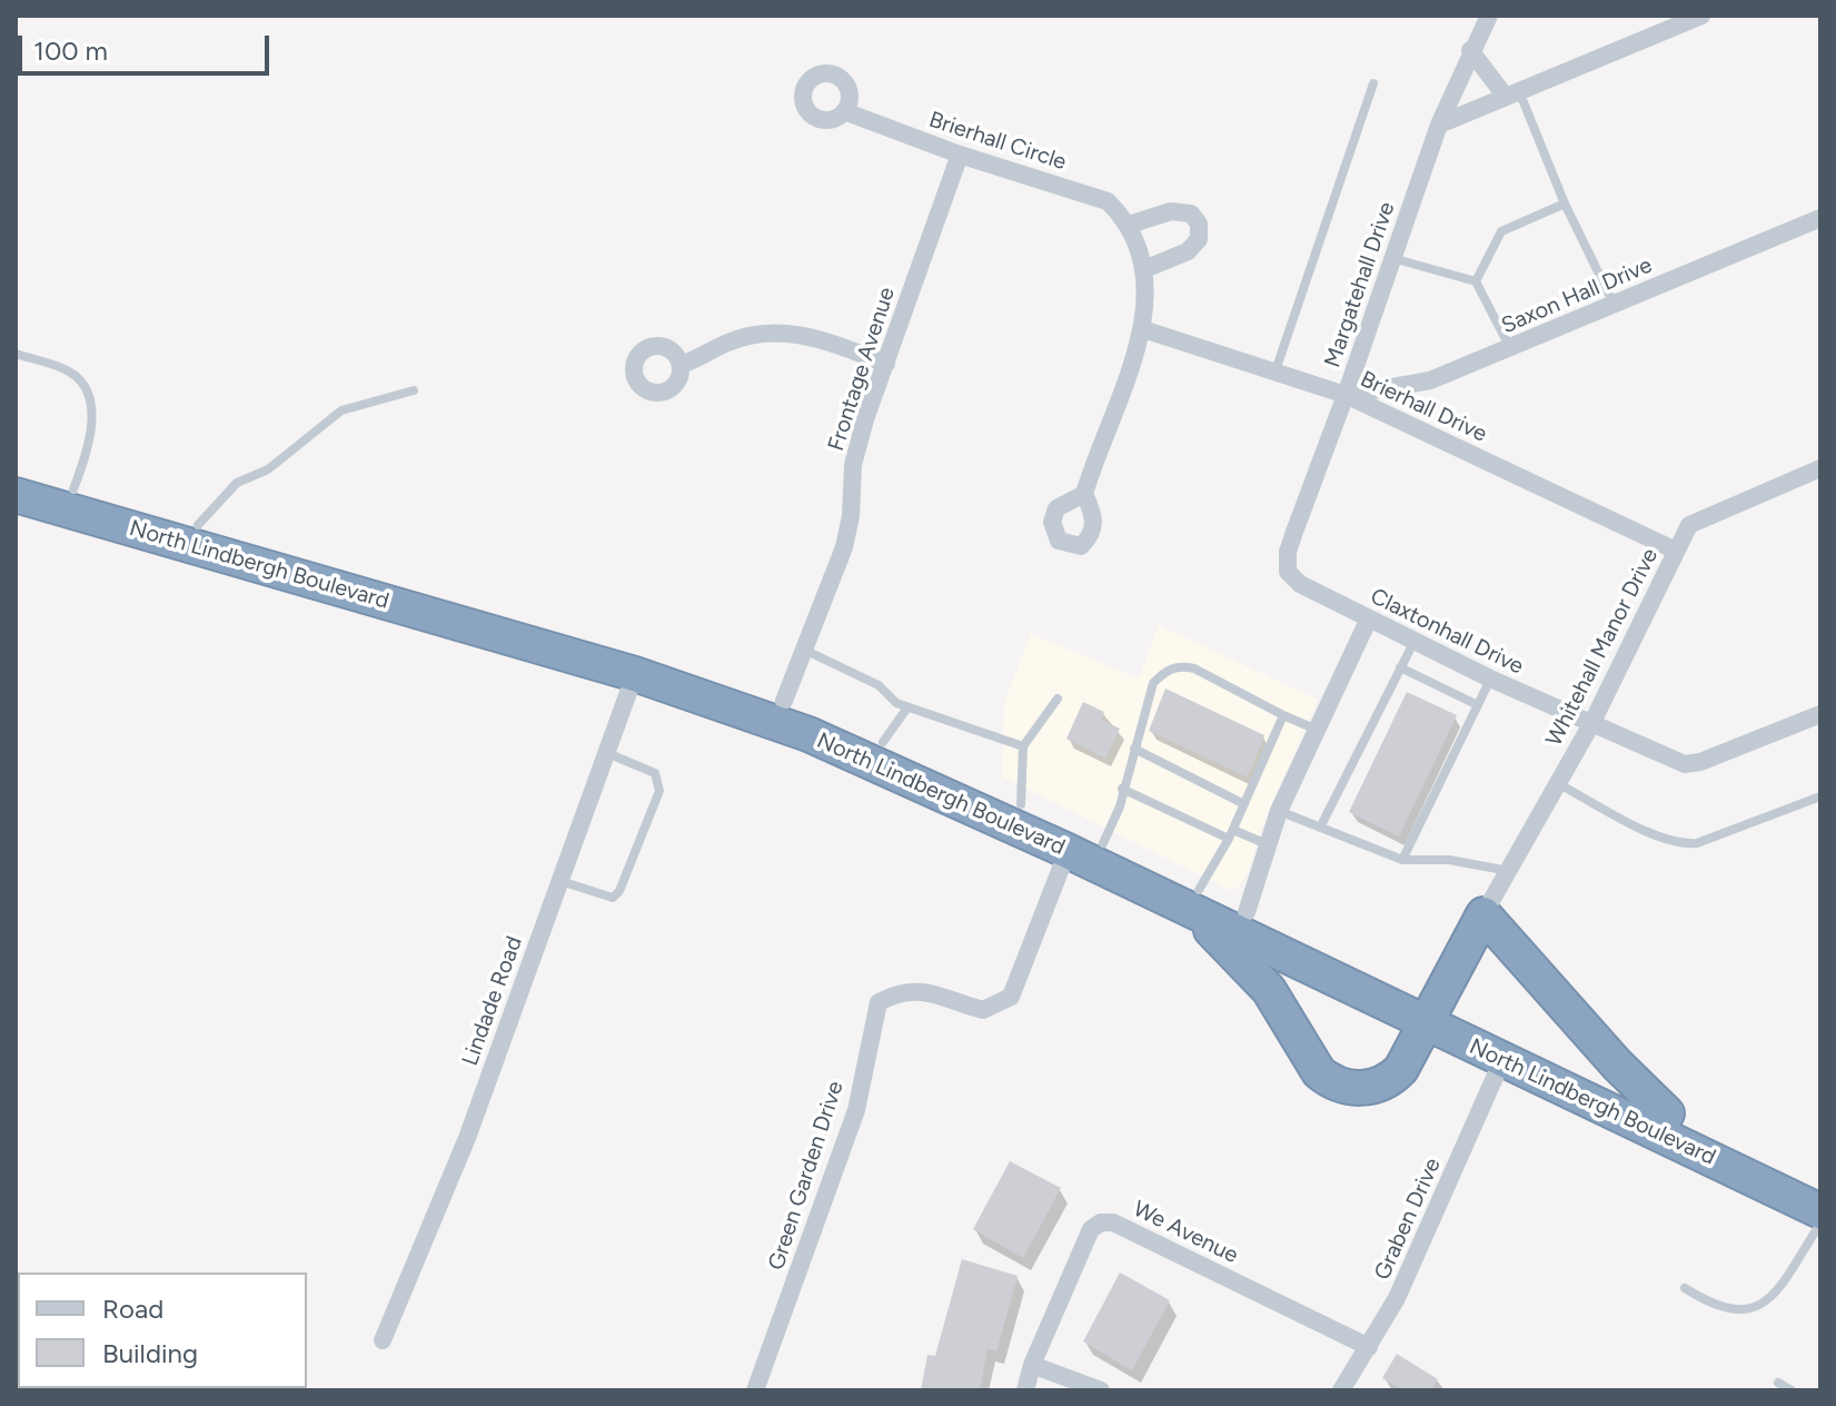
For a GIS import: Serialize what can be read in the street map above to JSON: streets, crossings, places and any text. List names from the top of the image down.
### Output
{
  "streets": {
    "highway": ["North Lindbergh Boulevard"],
    "street": [
      "Brierhall Circle",
      "Margatehall Drive",
      "Saxon Hall Drive",
      "Frontage Avenue",
      "Brierhall Drive",
      "Claxtonhall Drive",
      "Whitehall Manor Drive",
      "Lindade Road",
      "Green Garden Drive",
      "Graben Drive",
      "We Avenue"
    ]
  },
  "crossings": [
    ["Brierhall Circle", "Frontage Avenue"],
    ["Margatehall Drive", "Saxon Hall Drive"],
    ["Margatehall Drive", "Brierhall Drive"],
    ["Margatehall Drive", "Claxtonhall Drive"],
    ["Saxon Hall Drive", "Brierhall Drive"],
    ["Frontage Avenue", "North Lindbergh Boulevard"],
    ["Brierhall Drive", "Whitehall Manor Drive"],
    ["North Lindbergh Boulevard", "Lindade Road"],
    ["North Lindbergh Boulevard", "Green Garden Drive"],
    ["North Lindbergh Boulevard", "Graben Drive"],
    ["Claxtonhall Drive", "Whitehall Manor Drive"],
    ["Graben Drive", "We Avenue"]
  ],
  "legend": ["Road", "Building"],
  "scale_bar": "100 m"
}
